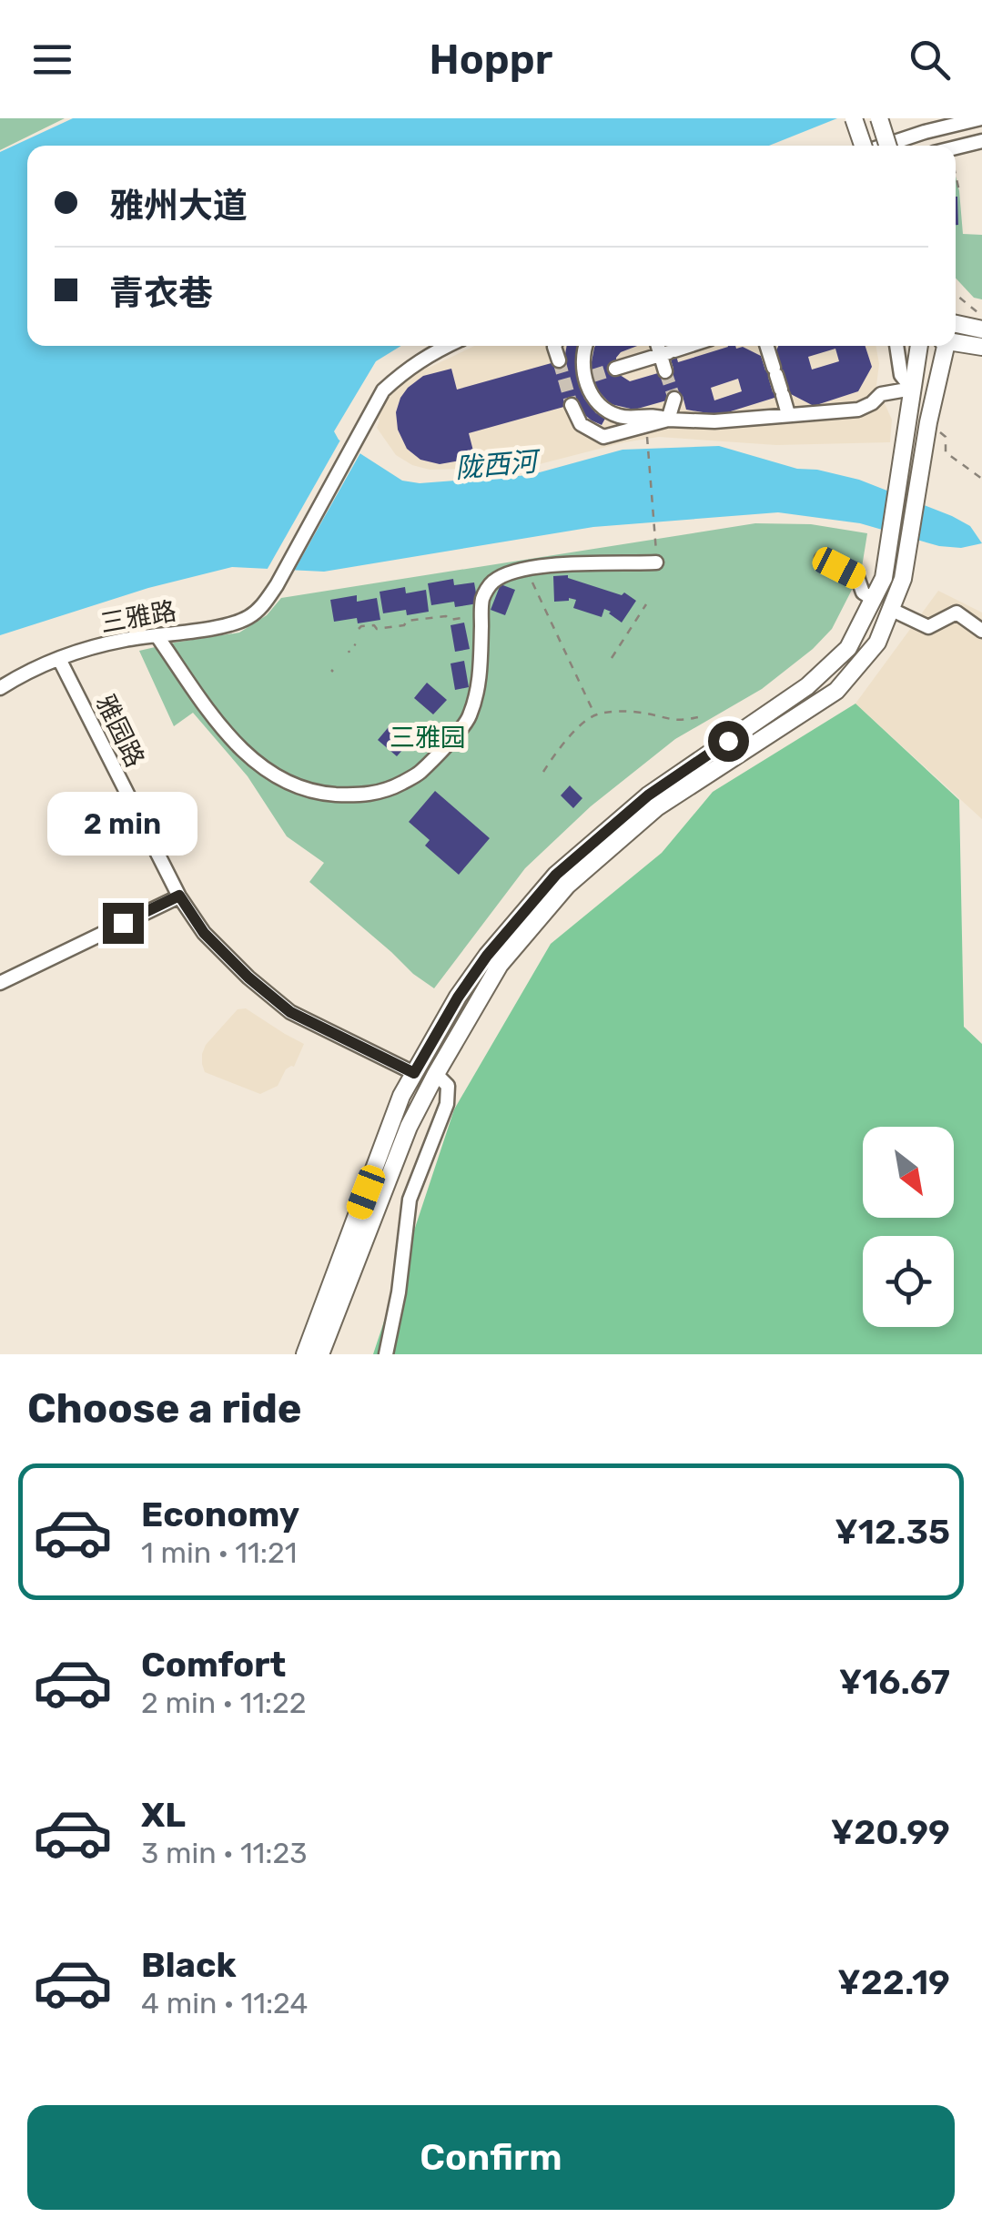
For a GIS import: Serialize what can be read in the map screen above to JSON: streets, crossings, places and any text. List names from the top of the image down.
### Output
{
  "streets": {
    "street": ["三雅路", "雅园路"]
  },
  "crossings": [
    ["三雅路", "雅园路"]
  ],
  "water": ["陇西河"],
  "parks": ["三雅园"],
  "north": "bottom right",
  "page": {
    "header": "Hoppr",
    "banner": ["雅州大道", "青衣巷"],
    "bubble": "2 min",
    "heading": "Choose a ride",
    "list": [
      {
        "name": "Economy",
        "note": "1 min · 11:21",
        "value": "¥12.35"
      },
      {
        "name": "Comfort",
        "note": "2 min · 11:22",
        "value": "¥16.67"
      },
      {
        "name": "XL",
        "note": "3 min · 11:23",
        "value": "¥20.99"
      },
      {
        "name": "Black",
        "note": "4 min · 11:24",
        "value": "¥22.19"
      }
    ],
    "buttons": "Confirm"
  }
}
